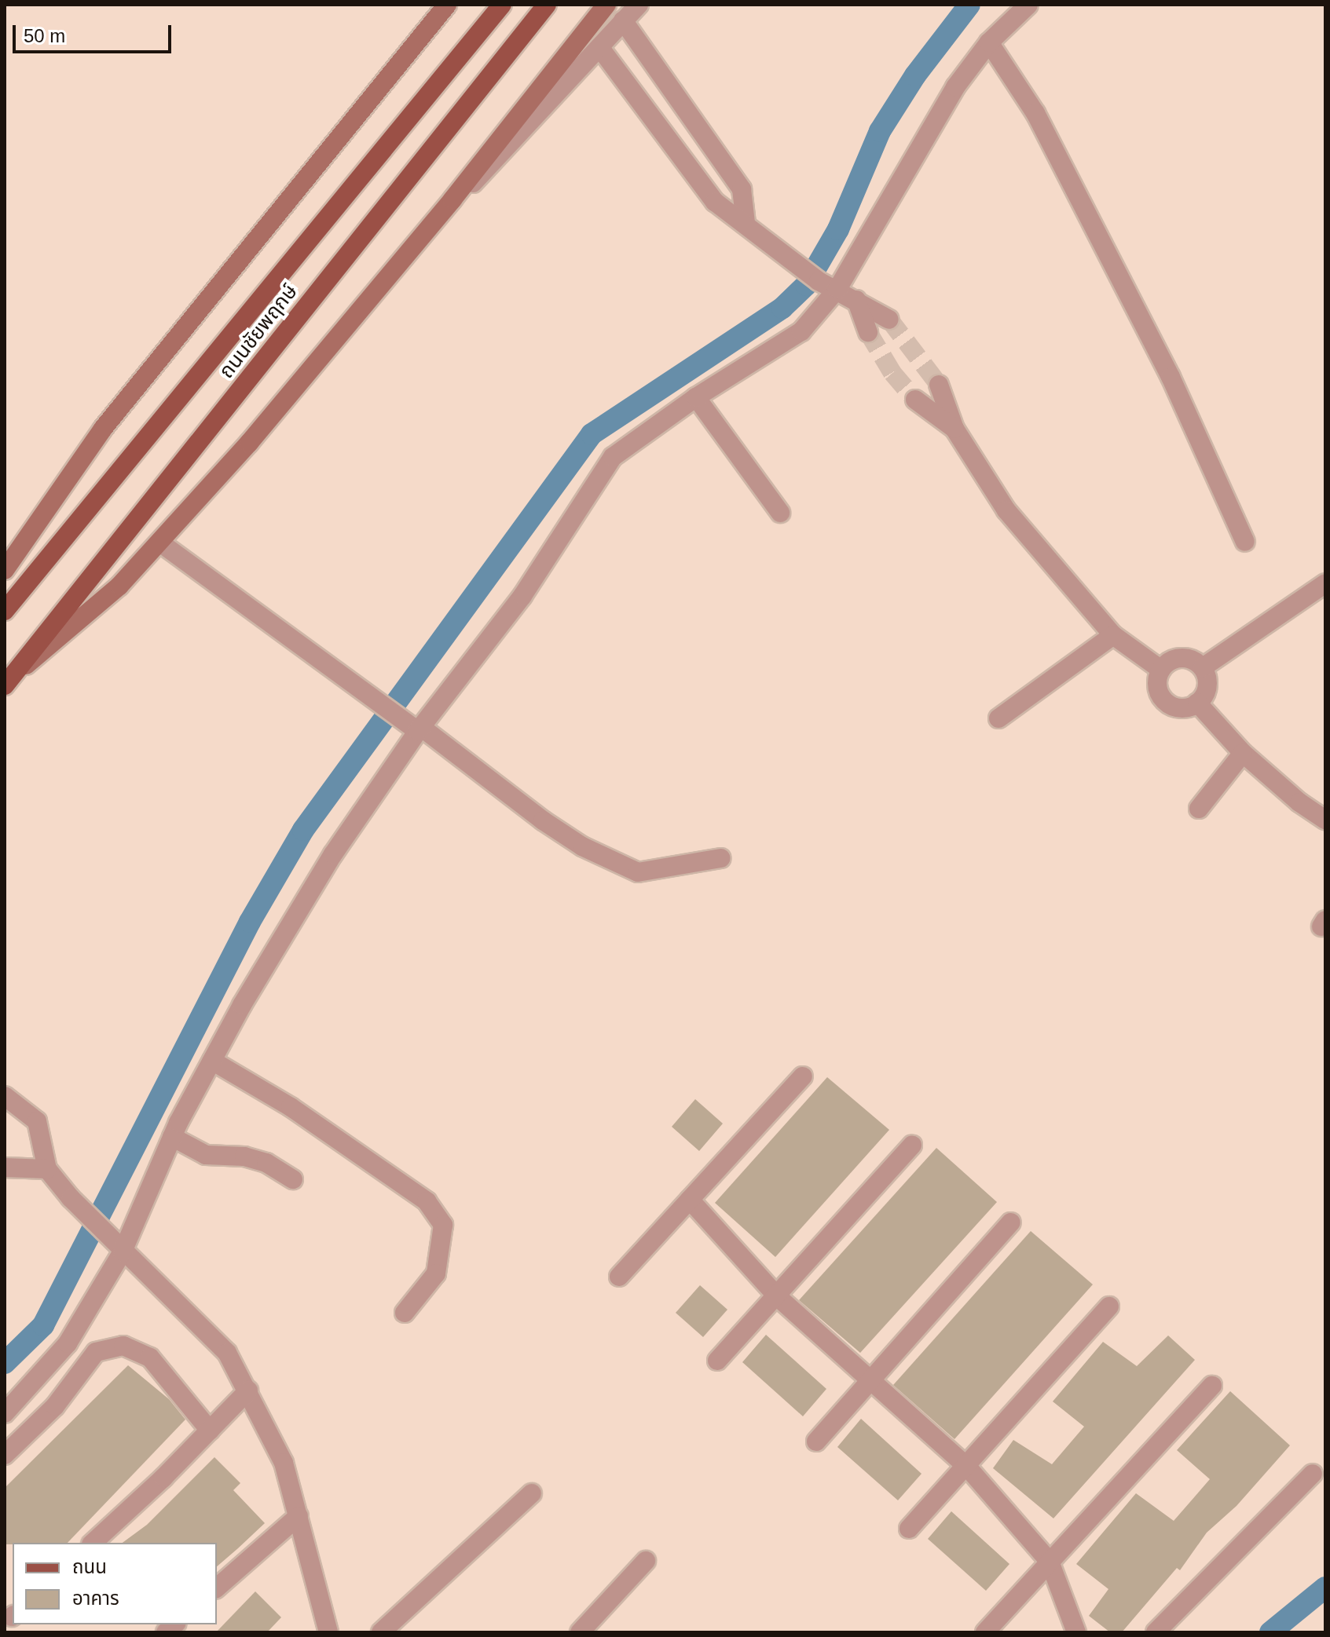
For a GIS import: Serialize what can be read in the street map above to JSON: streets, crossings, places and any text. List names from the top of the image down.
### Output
{
  "streets": {
    "main road": ["ถนนชัยพฤกษ์"]
  },
  "legend": ["ถนน", "อาคาร"],
  "scale_bar": "50 m"
}
